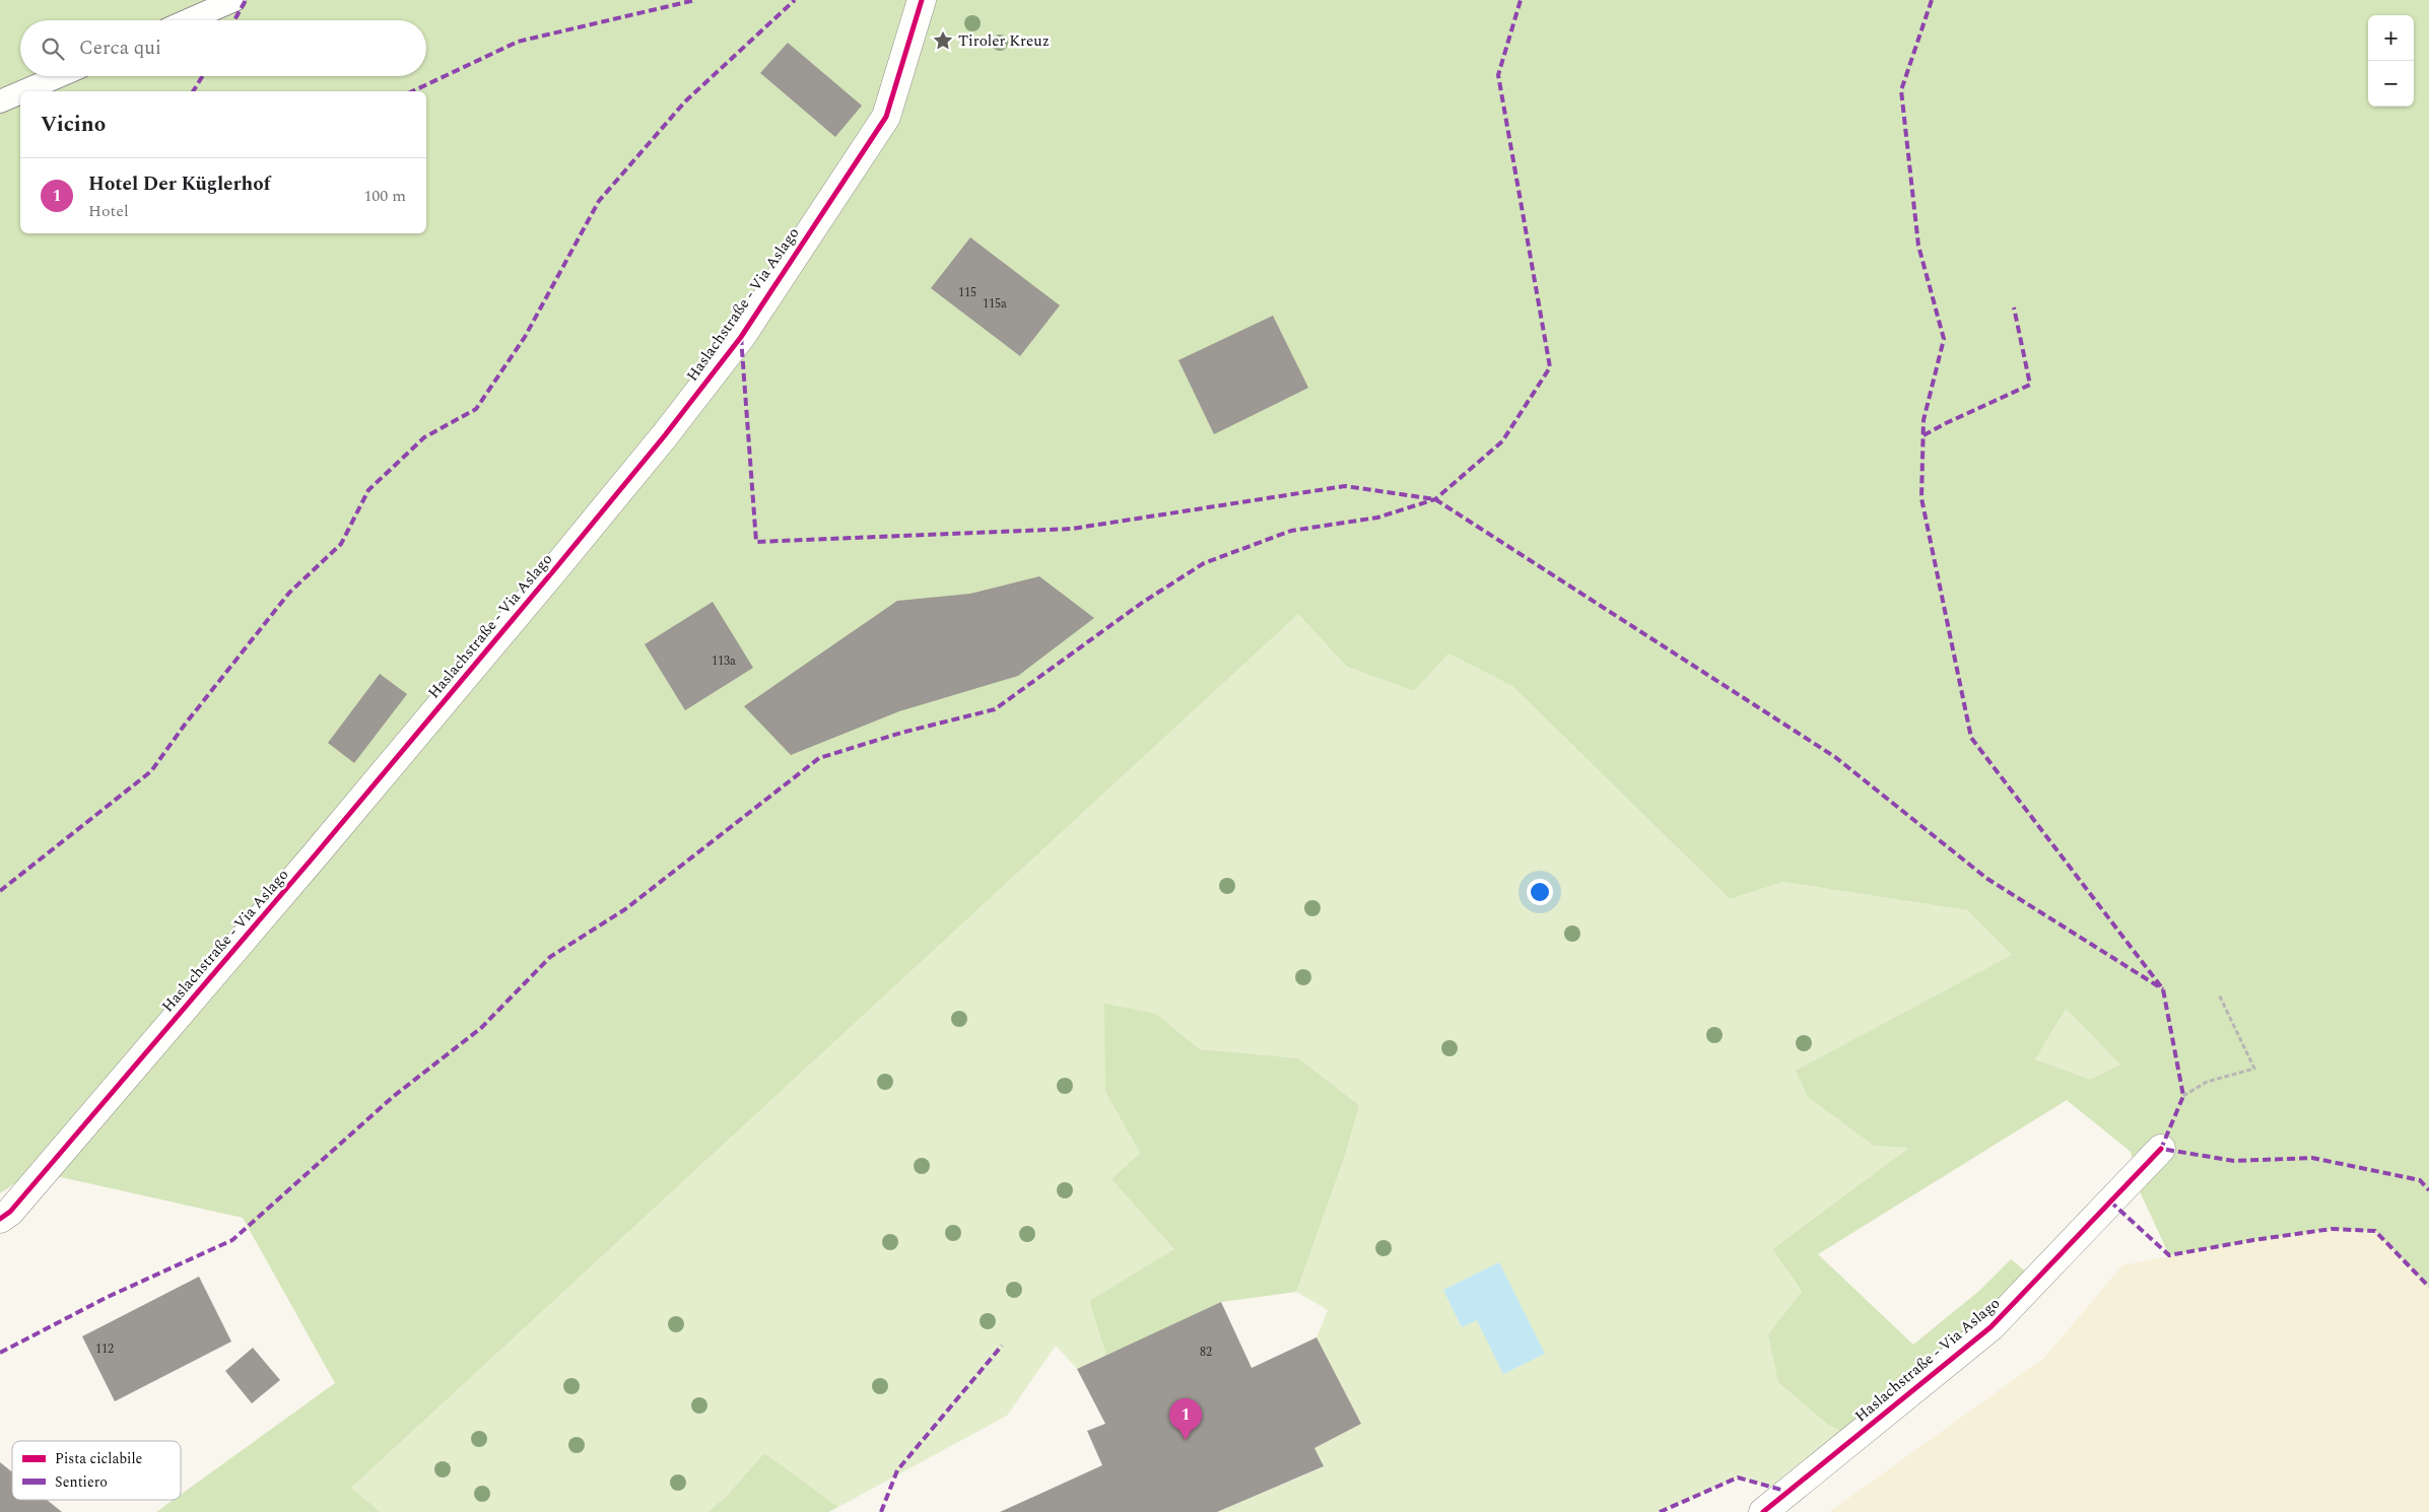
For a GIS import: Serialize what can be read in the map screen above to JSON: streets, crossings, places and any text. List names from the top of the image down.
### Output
{
  "streets": {
    "street": ["Haslachstraße - Via Aslago"]
  },
  "places": {
    "place": ["Tiroler Kreuz"]
  },
  "house_numbers": [
    "115",
    "115a",
    "113a",
    "112",
    "82"
  ],
  "legend": ["Pista ciclabile", "Sentiero"],
  "page": {
    "map_buttons": ["+", "−"],
    "search": "Cerca qui",
    "heading": "Vicino",
    "list": [
      {
        "mark": "1",
        "name": "Hotel Der Küglerhof",
        "note": "Hotel",
        "value": "100 m"
      }
    ],
    "pins": "1"
  }
}
